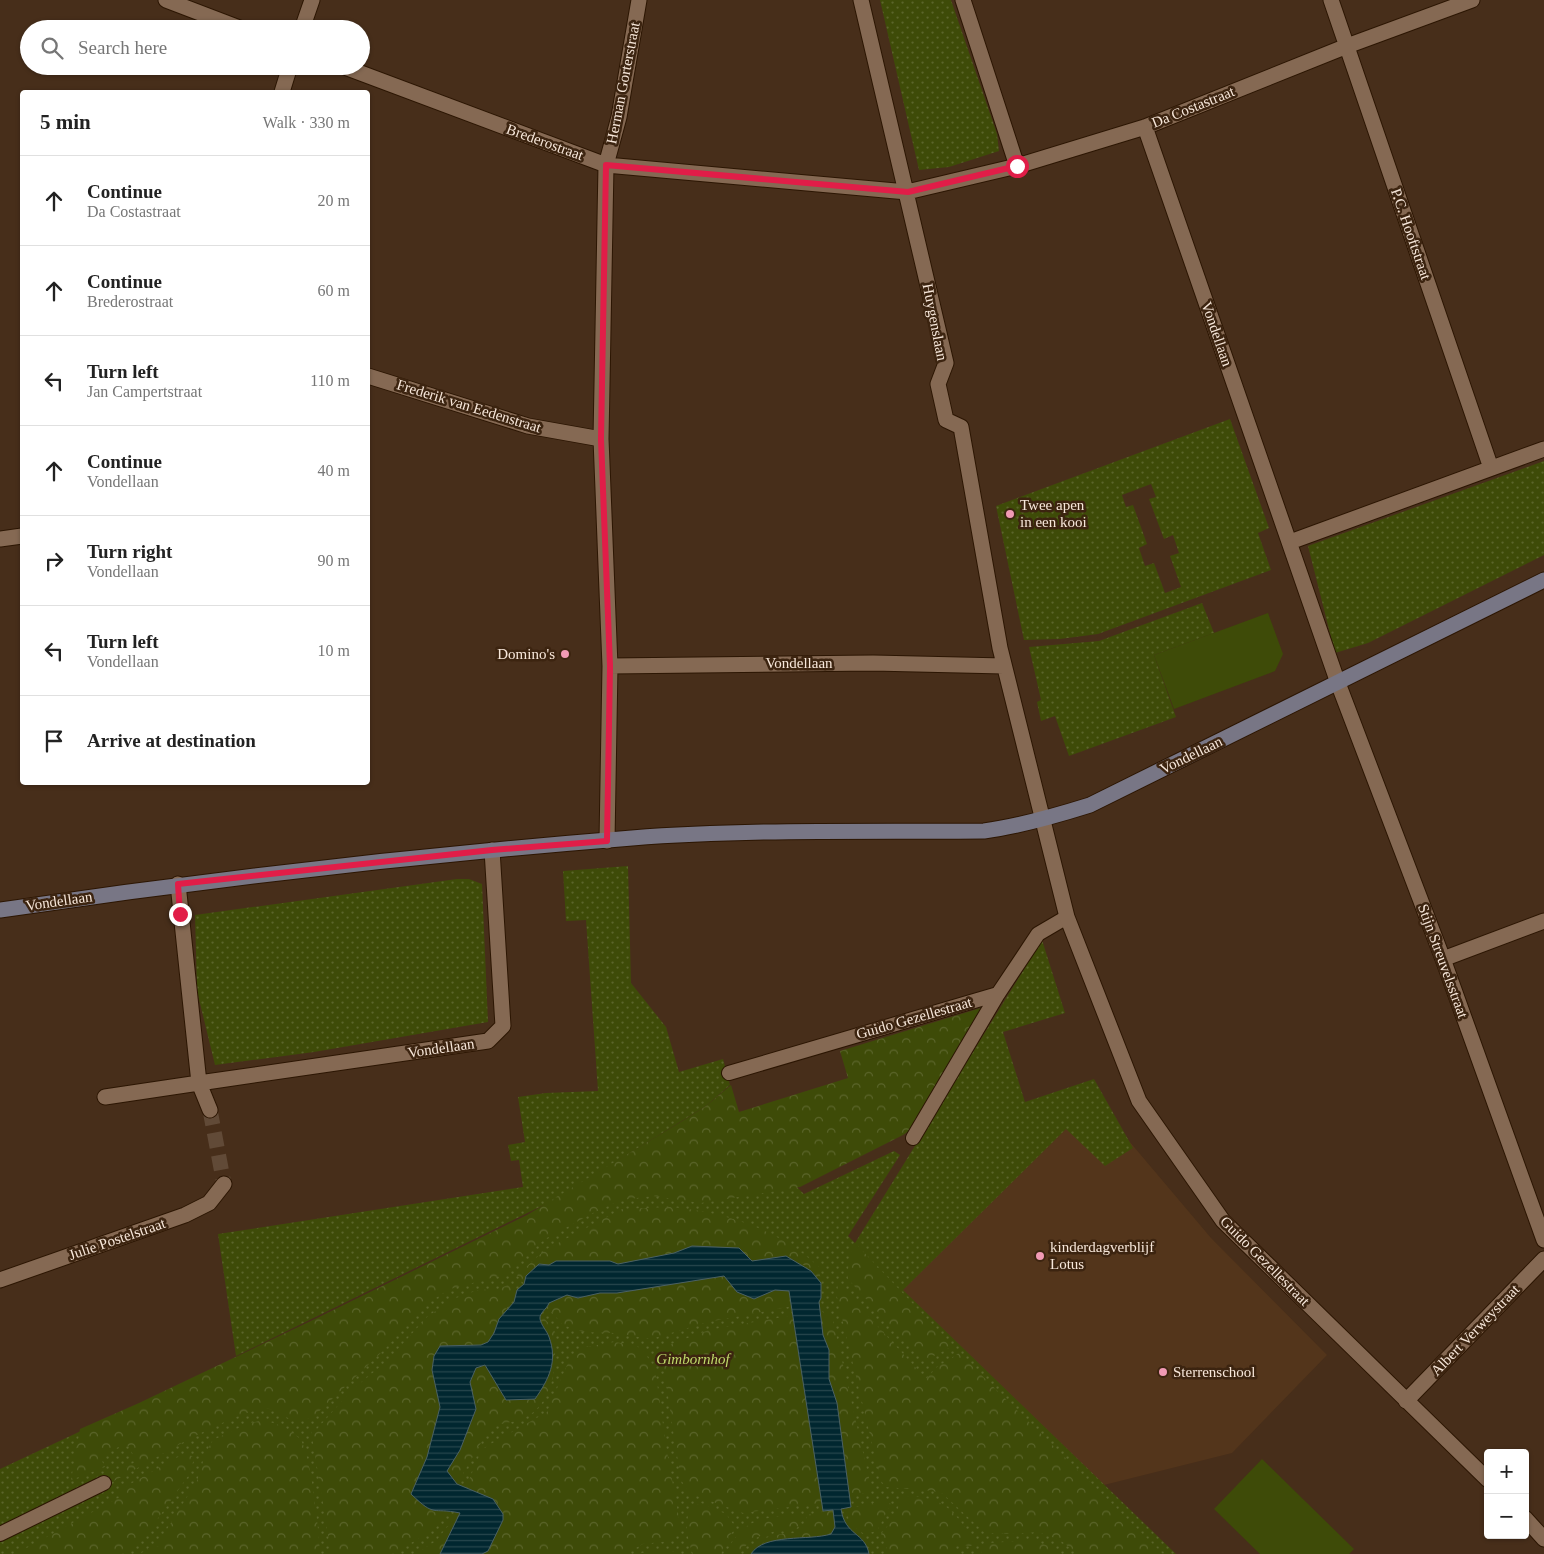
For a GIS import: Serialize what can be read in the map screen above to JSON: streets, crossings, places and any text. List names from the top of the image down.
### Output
{
  "streets": {
    "street": [
      "Herman Gorterstraat",
      "Da Costastraat",
      "Brederostraat",
      "P.C. Hooftstraat",
      "Huygenslaan",
      "Vondellaan",
      "Frederik van Eedenstraat",
      "Stijn Streuvelsstraat",
      "Guido Gezellestraat",
      "Julie Postelstraat",
      "Albert Verweystraat"
    ]
  },
  "crossings": [
    ["Herman Gorterstraat", "Brederostraat"],
    ["Herman Gorterstraat", "Vondellaan"],
    ["Herman Gorterstraat", "Frederik van Eedenstraat"],
    ["Da Costastraat", "Brederostraat"],
    ["Da Costastraat", "P.C. Hooftstraat"],
    ["Da Costastraat", "Huygenslaan"],
    ["Da Costastraat", "Vondellaan"],
    ["Brederostraat", "Huygenslaan"],
    ["Huygenslaan", "Vondellaan"],
    ["Vondellaan", "Stijn Streuvelsstraat"],
    ["Vondellaan", "Guido Gezellestraat"],
    ["Guido Gezellestraat", "Albert Verweystraat"]
  ],
  "parks": ["Gimbornhof"],
  "places": [
    "Twee apen in een kooi",
    "Domino's",
    "kinderdagverblijf Lotus",
    "Sterrenschool"
  ],
  "page": {
    "search": "Search here",
    "heading": ["5 min", "Walk · 330 m"],
    "list": [
      ["Continue", "Da Costastraat", "20 m"],
      ["Continue", "Brederostraat", "60 m"],
      ["Turn left", "Jan Campertstraat", "110 m"],
      ["Continue", "Vondellaan", "40 m"],
      ["Turn right", "Vondellaan", "90 m"],
      ["Turn left", "Vondellaan", "10 m"],
      "Arrive at destination"
    ],
    "map_buttons": ["+", "−"]
  }
}
